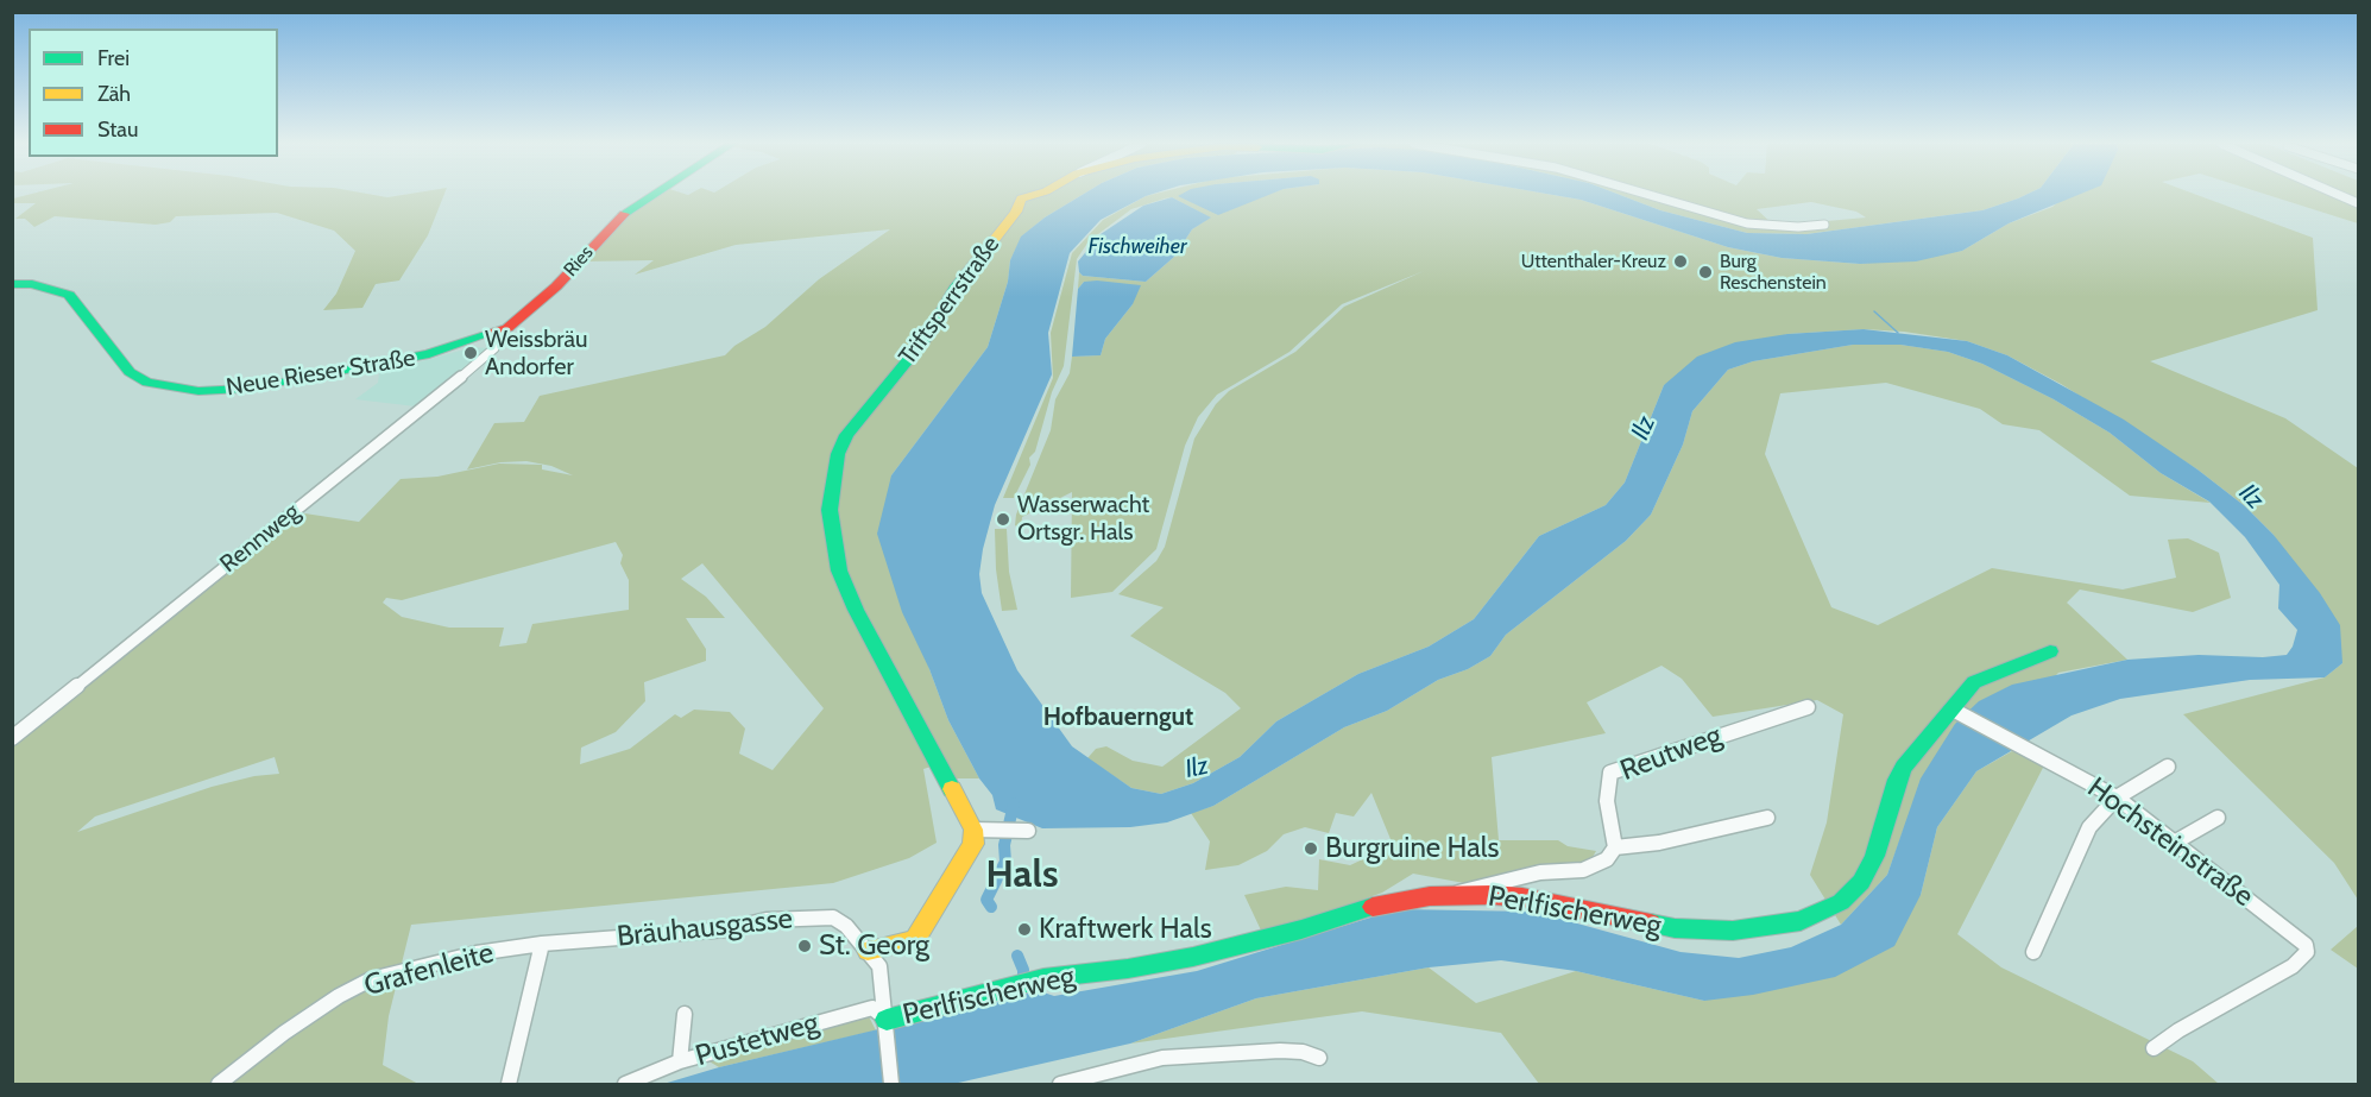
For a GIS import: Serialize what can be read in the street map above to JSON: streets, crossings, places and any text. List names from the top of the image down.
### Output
{
  "streets": {
    "street": [
      "Ries",
      "Triftsperrstraße",
      "Neue Rieser Straße",
      "Rennweg",
      "Reutweg",
      "Hochsteinstraße",
      "Perlfischerweg",
      "Bräuhausgasse",
      "Grafenleite",
      "Pustetweg"
    ]
  },
  "crossings": [
    ["Ries", "Neue Rieser Straße"],
    ["Ries", "Rennweg"],
    ["Neue Rieser Straße", "Rennweg"],
    ["Hochsteinstraße", "Perlfischerweg"],
    ["Perlfischerweg", "Bräuhausgasse"],
    ["Perlfischerweg", "Pustetweg"],
    ["Bräuhausgasse", "Grafenleite"],
    ["Bräuhausgasse", "Pustetweg"]
  ],
  "districts": ["Hofbauerngut", "Hals"],
  "water": ["Fischweiher", "Ilz"],
  "places": [
    "Uttenthaler-Kreuz",
    "Burg Reschenstein",
    "Weissbräu Andorfer",
    "Wasserwacht Ortsgr. Hals",
    "Burgruine Hals",
    "Kraftwerk Hals",
    "St. Georg"
  ],
  "legend": ["Frei", "Zäh", "Stau"]
}
